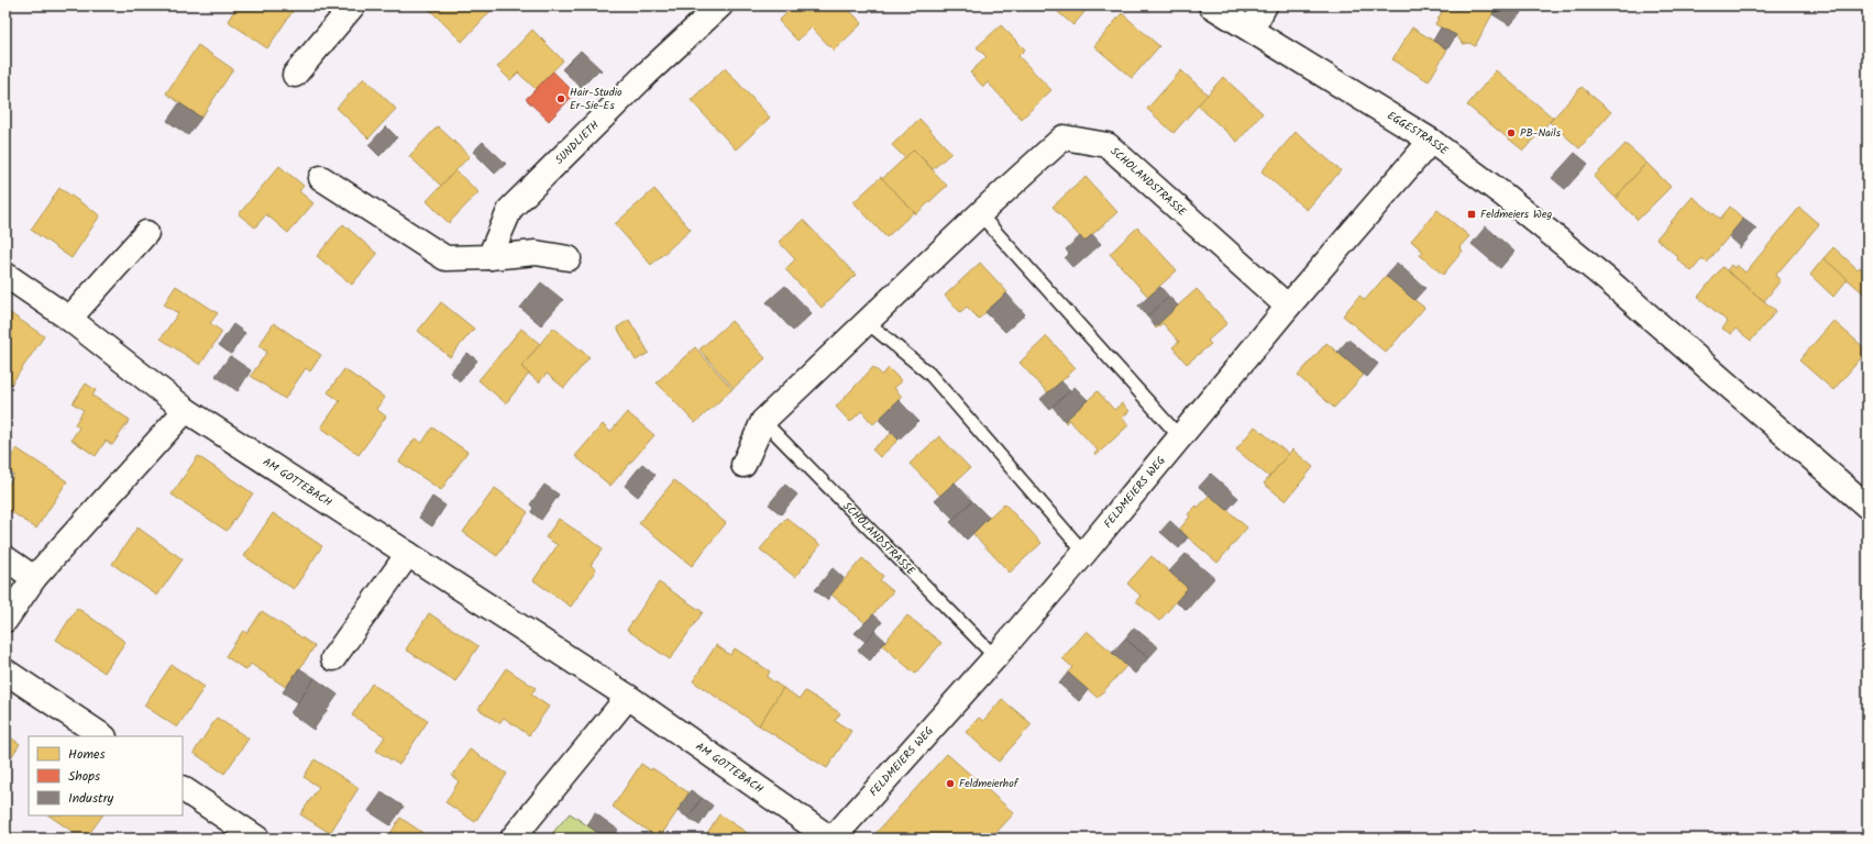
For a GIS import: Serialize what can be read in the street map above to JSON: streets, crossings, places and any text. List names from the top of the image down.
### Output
{
  "streets": {
    "street": [
      "EGGESTRASSE",
      "SUNDLIETH",
      "SCHOLANDSTRASSE",
      "AM GOTTEBACH",
      "FELDMEIERS WEG"
    ]
  },
  "crossings": [
    ["EGGESTRASSE", "FELDMEIERS WEG"],
    ["SCHOLANDSTRASSE", "FELDMEIERS WEG"],
    ["AM GOTTEBACH", "FELDMEIERS WEG"]
  ],
  "places": {
    "other": ["Hair-Studio Er-Sie-Es", "PB-Nails", "Feldmeierhof"],
    "transit": ["Feldmeiers Weg"]
  },
  "legend": ["Homes", "Shops", "Industry"]
}
